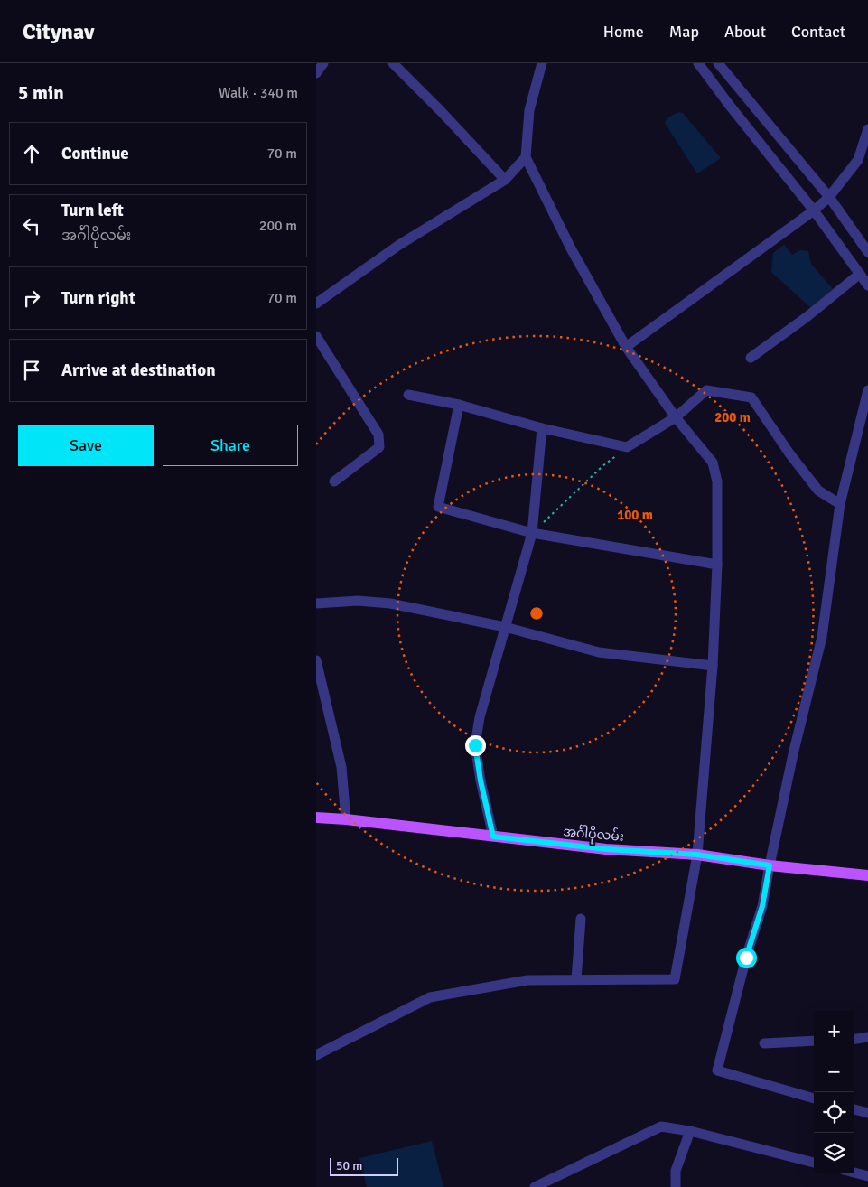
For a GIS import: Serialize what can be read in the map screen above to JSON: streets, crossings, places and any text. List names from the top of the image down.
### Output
{
  "streets": {
    "main road": ["အင်္ဂါပိုလမ်း"]
  },
  "scale_bar": "50 m",
  "page": {
    "header": "Citynav",
    "nav": [
      "Home",
      "Map",
      "About",
      "Contact"
    ],
    "heading": ["5 min", "Walk · 340 m"],
    "list": [
      ["Continue", "70 m"],
      ["Turn left", "အင်္ဂါပိုလမ်း", "200 m"],
      ["Turn right", "70 m"],
      "Arrive at destination"
    ],
    "buttons": ["Save", "Share"],
    "map_buttons": ["+", "−"],
    "scale": "50 m"
  },
  "rings": ["200 m", "100 m"]
}
